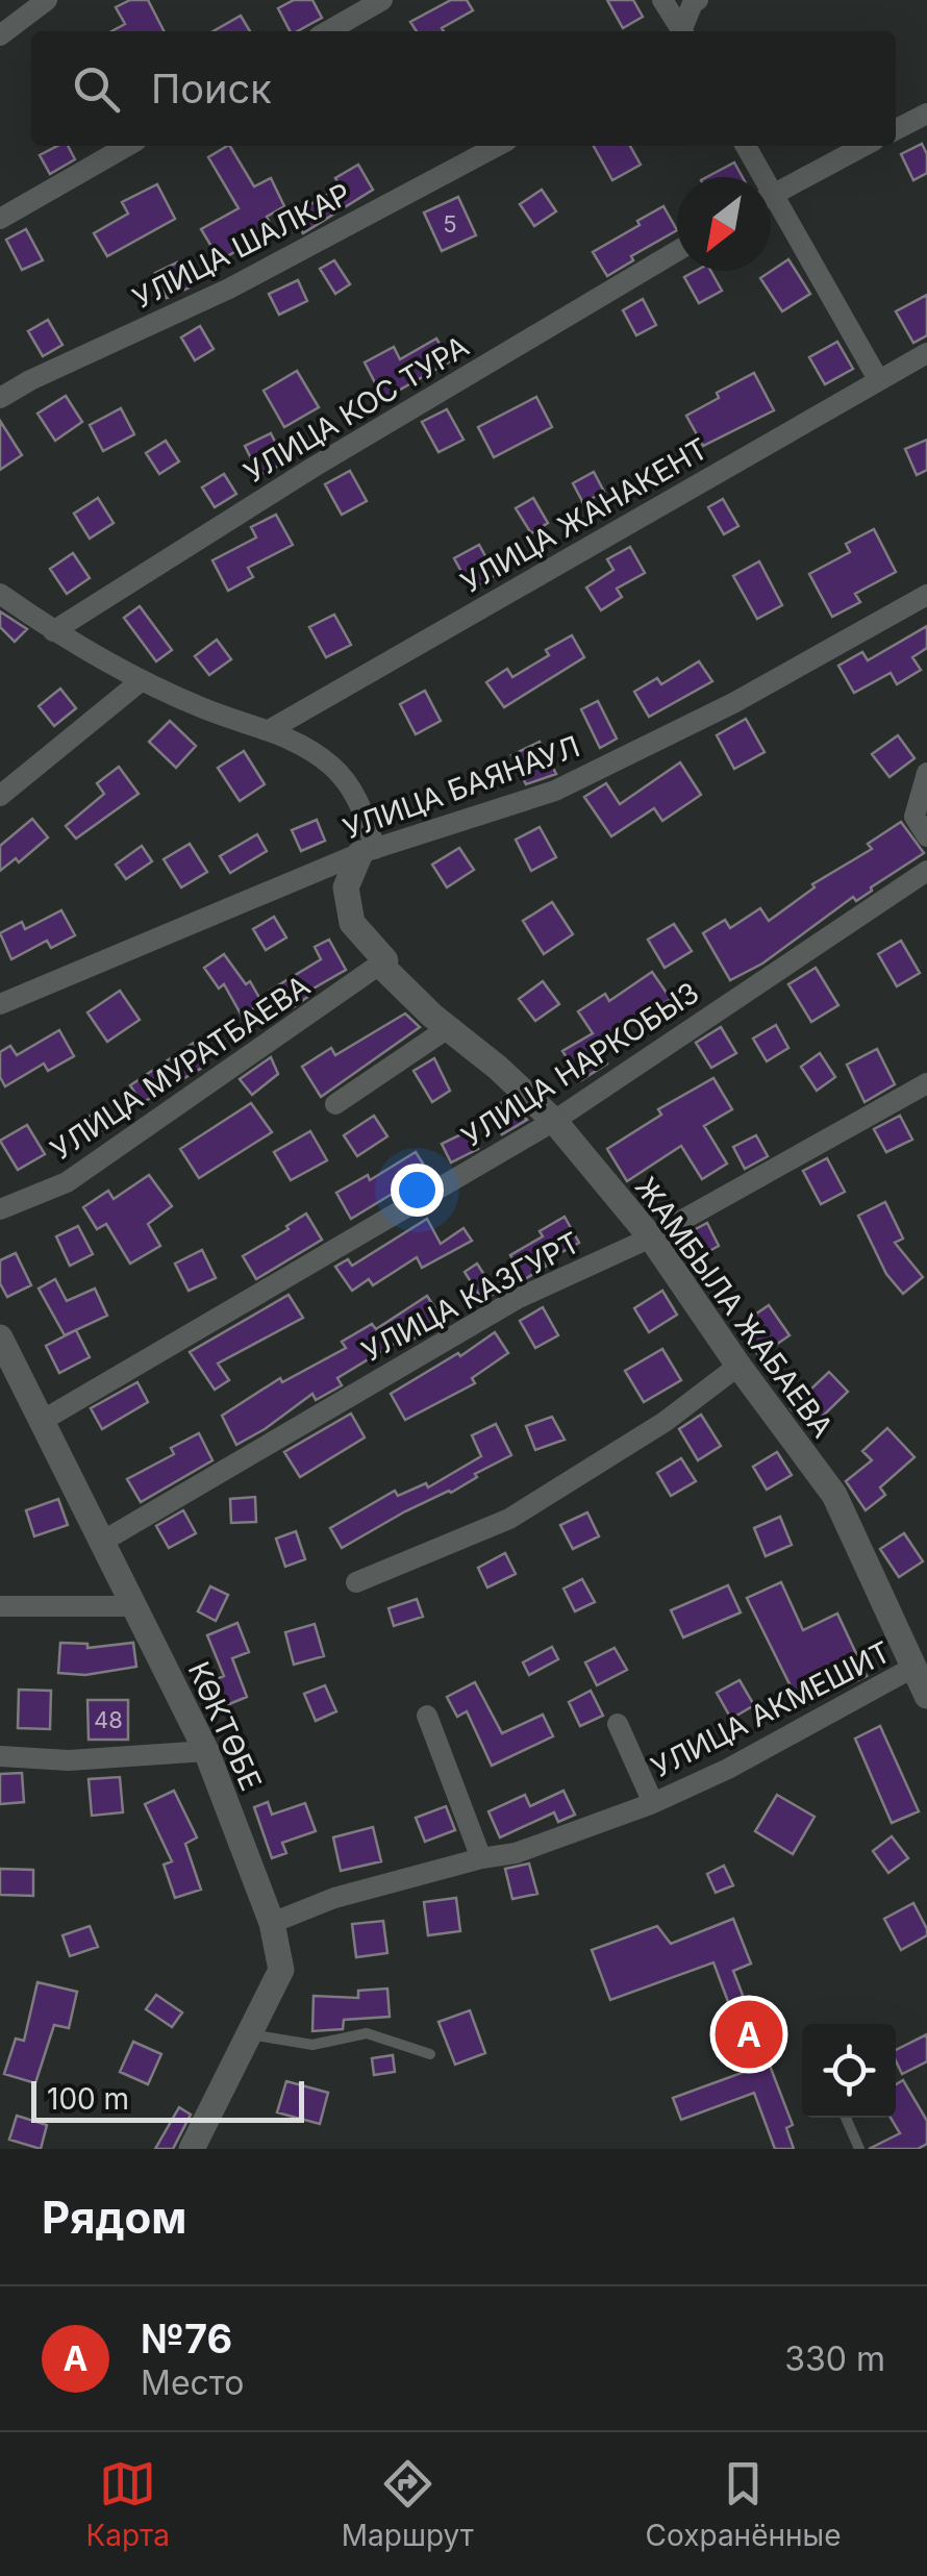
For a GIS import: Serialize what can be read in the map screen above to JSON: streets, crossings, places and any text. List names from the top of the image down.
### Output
{
  "streets": {
    "street": [
      "УЛИЦА ШАЛКАР",
      "УЛИЦА КОС ТУРА",
      "УЛИЦА ЖАНАКЕНТ",
      "УЛИЦА БАЯНАУЛ",
      "УЛИЦА НАРКОБЫЗ",
      "УЛИЦА МУРАТБАЕВА",
      "УЛИЦА КАЗГУРТ",
      "ЖАМБЫЛА ЖАБАЕВА",
      "УЛИЦА АКМЕШИТ",
      "КӨКТӨБЕ"
    ]
  },
  "crossings": [
    ["УЛИЦА БАЯНАУЛ", "ЖАМБЫЛА ЖАБАЕВА"],
    ["УЛИЦА НАРКОБЫЗ", "ЖАМБЫЛА ЖАБАЕВА"],
    ["УЛИЦА НАРКОБЫЗ", "КӨКТӨБЕ"],
    ["УЛИЦА МУРАТБАЕВА", "ЖАМБЫЛА ЖАБАЕВА"],
    ["УЛИЦА КАЗГУРТ", "ЖАМБЫЛА ЖАБАЕВА"],
    ["УЛИЦА КАЗГУРТ", "КӨКТӨБЕ"],
    ["ЖАМБЫЛА ЖАБАЕВА", "УЛИЦА АКМЕШИТ"],
    ["УЛИЦА АКМЕШИТ", "КӨКТӨБЕ"]
  ],
  "house_numbers": ["5", "48"],
  "scale_bar": "100 m",
  "north": "bottom left",
  "page": {
    "search": "Поиск",
    "pins": "A",
    "scale": "100 m",
    "heading": "Рядом",
    "list": [
      {
        "mark": "A",
        "name": "№76",
        "note": "Место",
        "value": "330 m"
      }
    ],
    "nav": ["Карта", "Маршрут", "Сохранённые"]
  }
}
